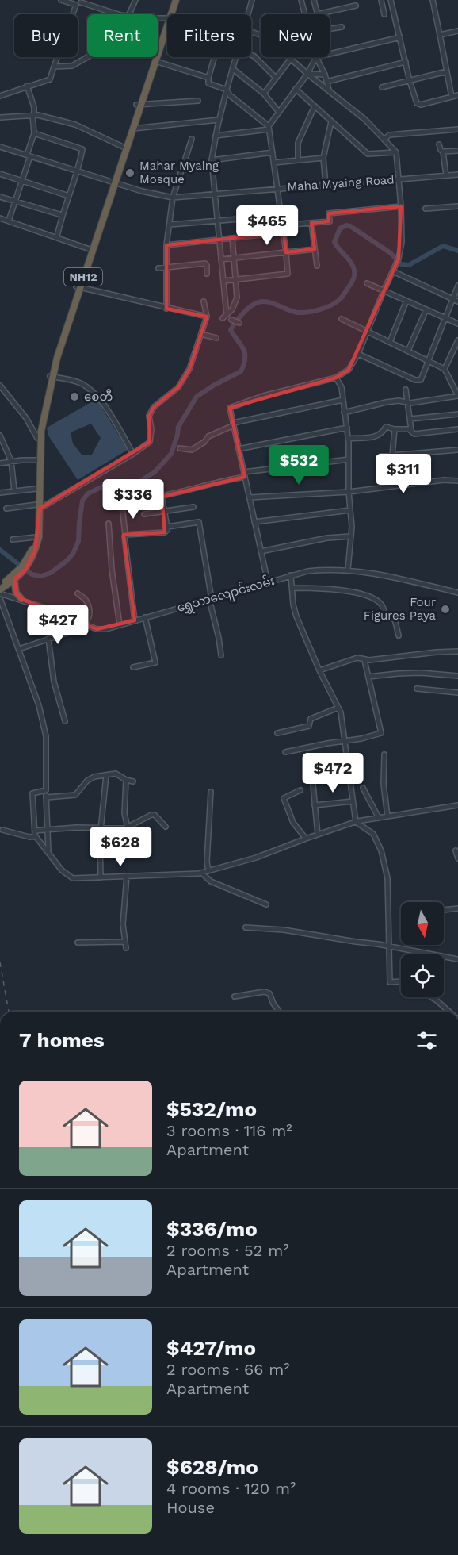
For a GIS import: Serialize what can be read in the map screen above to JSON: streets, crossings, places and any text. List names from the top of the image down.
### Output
{
  "streets": {
    "highway": ["NH12"],
    "street": ["Maha Myaing Road", "ရွှေသာလျောင်းလမ်း"]
  },
  "crossings": [
    ["Maha Myaing Road", "NH12"]
  ],
  "places": ["Mahar Myaing Mosque", "စေတီ", "Four Figures Paya"],
  "north": "bottom",
  "page": {
    "chip": [
      "Buy",
      "Rent",
      "Filters",
      "New"
    ],
    "price": [
      "$465",
      "$532",
      "$311",
      "$336",
      "$427",
      "$472",
      "$628"
    ],
    "heading": "7 homes",
    "list": [
      {
        "name": "$532/mo",
        "note": "3 rooms · 116 m² · Apartment"
      },
      {
        "name": "$336/mo",
        "note": "2 rooms · 52 m² · Apartment"
      },
      {
        "name": "$427/mo",
        "note": "2 rooms · 66 m² · Apartment"
      },
      {
        "name": "$628/mo",
        "note": "4 rooms · 120 m² · House"
      }
    ]
  }
}
